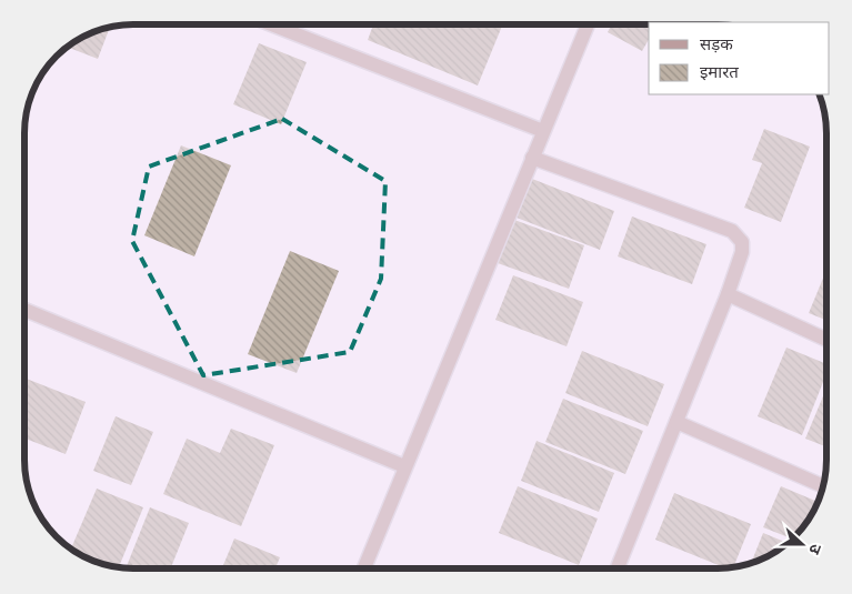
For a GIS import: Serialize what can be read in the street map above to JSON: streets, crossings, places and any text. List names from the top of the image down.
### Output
{
  "legend": ["सड़क", "इमारत"],
  "north": "right"
}
